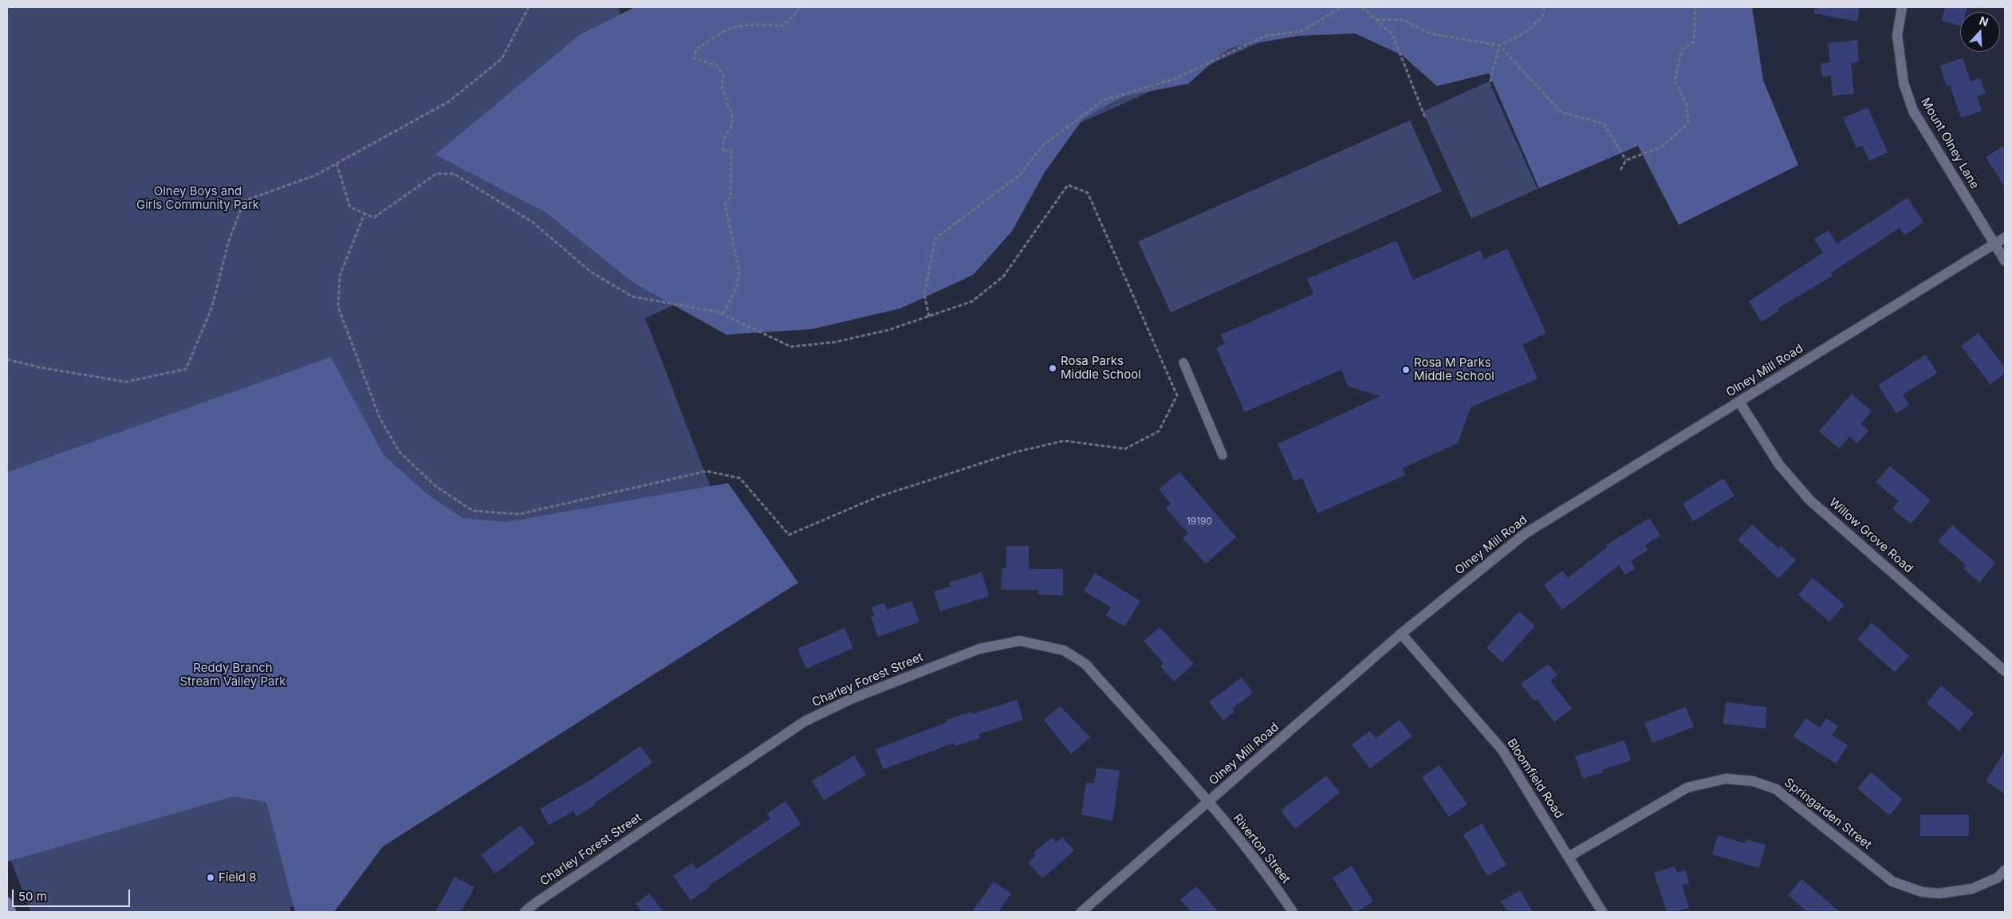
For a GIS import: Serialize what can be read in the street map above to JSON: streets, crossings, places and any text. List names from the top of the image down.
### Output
{
  "streets": {
    "street": [
      "Mount Olney Lane",
      "Olney Mill Road",
      "Willow Grove Road",
      "Charley Forest Street",
      "Bloomfield Road",
      "Springarden Street",
      "Riverton Street"
    ]
  },
  "crossings": [
    ["Mount Olney Lane", "Olney Mill Road"],
    ["Olney Mill Road", "Willow Grove Road"],
    ["Olney Mill Road", "Charley Forest Street"],
    ["Olney Mill Road", "Bloomfield Road"],
    ["Olney Mill Road", "Riverton Street"],
    ["Charley Forest Street", "Riverton Street"],
    ["Bloomfield Road", "Springarden Street"]
  ],
  "parks": ["Olney Boys and Girls Community Park", "Reddy Branch Stream Valley Park"],
  "places": ["Rosa Parks Middle School", "Rosa M Parks Middle School", "Field 8"],
  "house_numbers": ["19190"],
  "scale_bar": "50 m",
  "north": "top"
}
